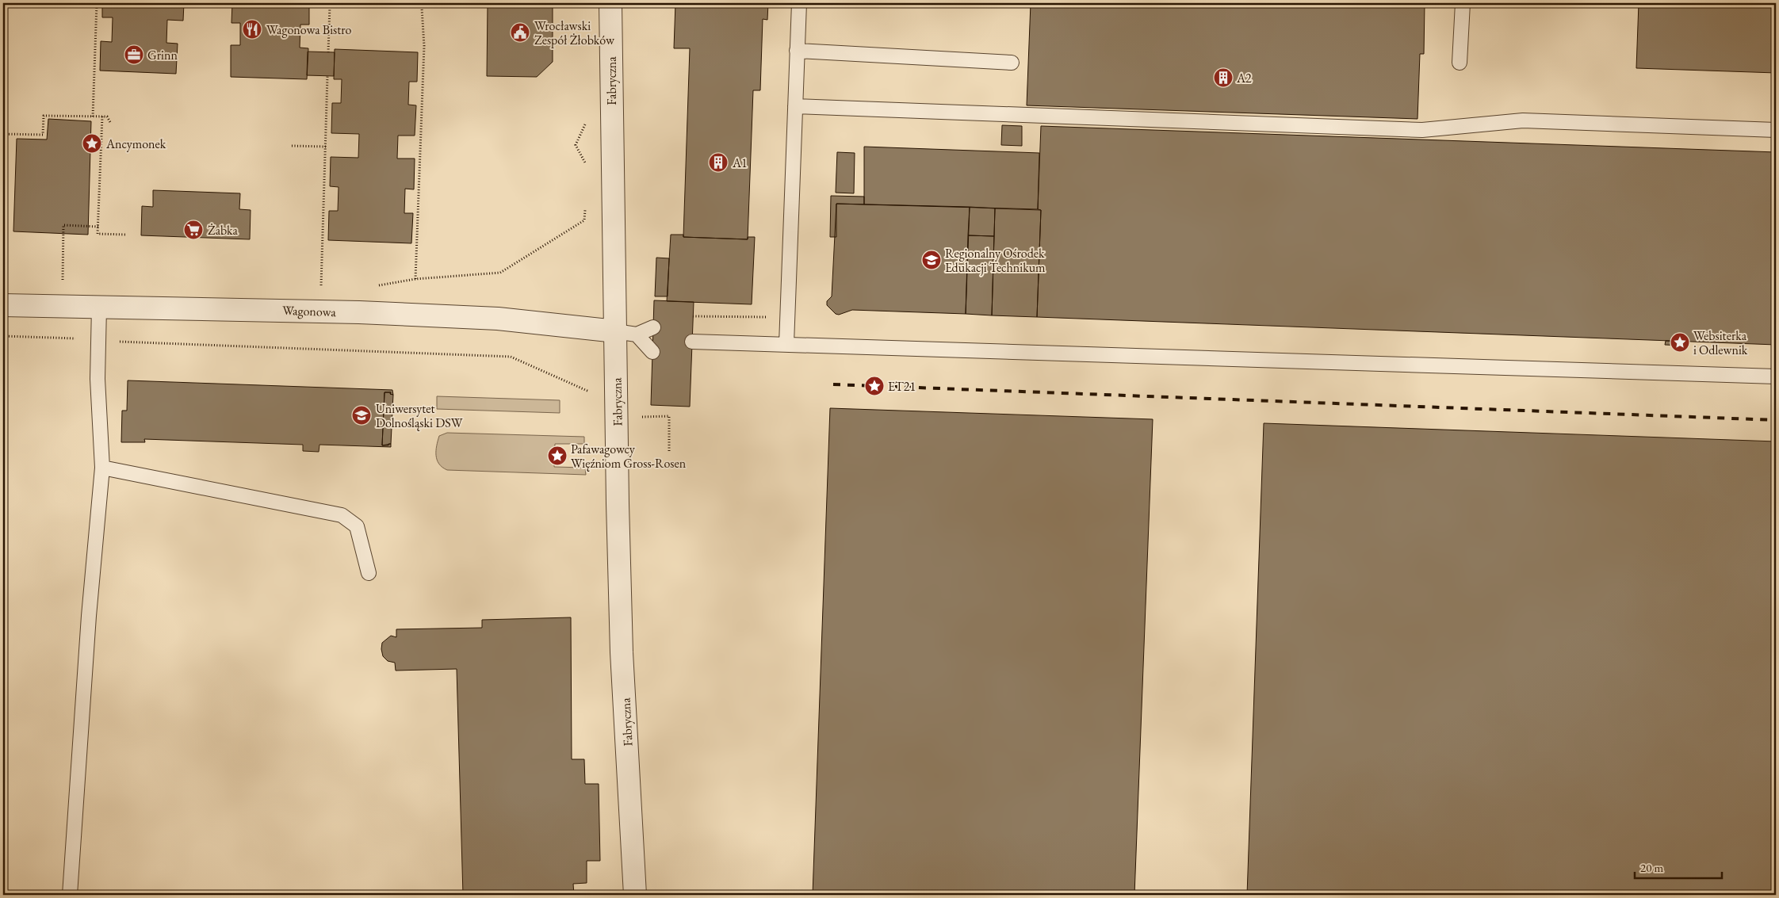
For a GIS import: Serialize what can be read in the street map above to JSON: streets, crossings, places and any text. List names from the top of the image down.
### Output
{
  "streets": {
    "street": ["Fabryczna", "Wagonowa"]
  },
  "crossings": [
    ["Fabryczna", "Wagonowa"]
  ],
  "places": {
    "restaurant": ["Wagonowa Bistro"],
    "public building": ["Wrocławski Zespół Żłobków"],
    "office": ["Grinn"],
    "building": ["A2", "A1"],
    "place": [
      "Ancymonek",
      "Websiterka i Odlewnik",
      "ET21",
      "Pafawagowcy Więźniom Gross-Rosen"
    ],
    "supermarket": ["Żabka"],
    "school or university": ["Regionalny Ośrodek Edukacji Technikum", "Uniwersytet Dolnośląski DSW"]
  },
  "scale_bar": "20 m"
}
